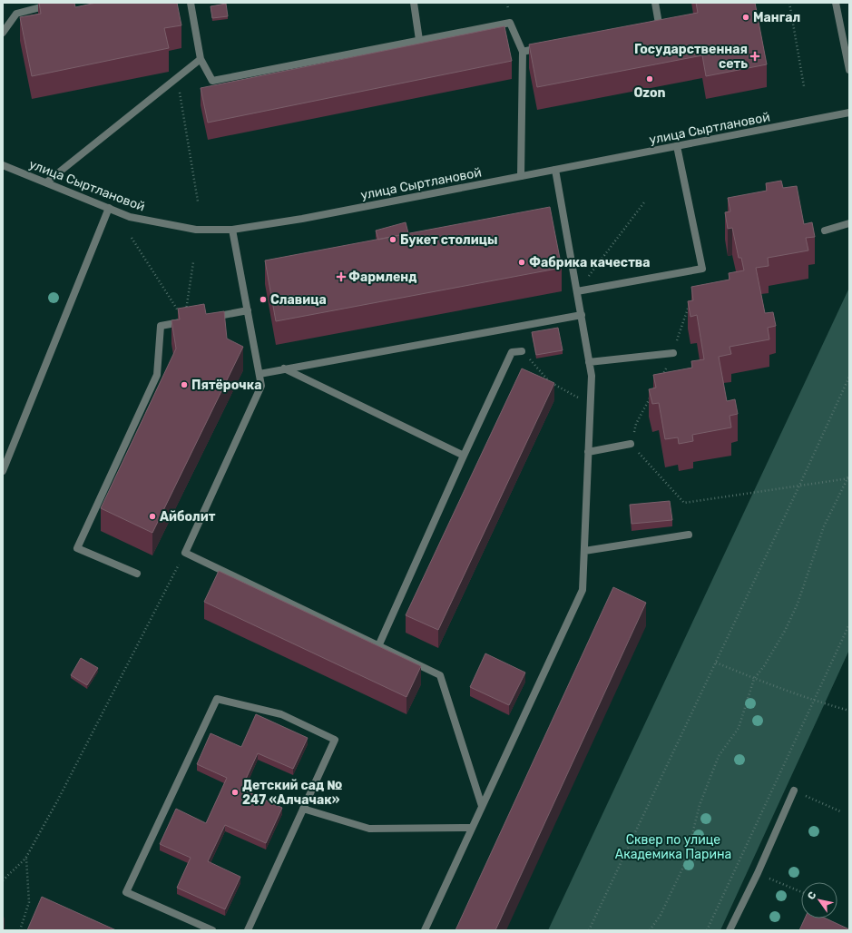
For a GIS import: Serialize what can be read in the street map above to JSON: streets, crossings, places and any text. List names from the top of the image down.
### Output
{
  "streets": {
    "street": ["улица Сыртлановой"]
  },
  "parks": ["Сквер по улице Академика Парина"],
  "places": {
    "other": [
      "Мангал",
      "Ozon",
      "Букет столицы",
      "Фабрика качества",
      "Славица",
      "Пятёрочка",
      "Айболит",
      "Детский сад № 247 «Алчачак»"
    ],
    "health": ["Государственная сеть", "Фармленд"]
  },
  "north": "top left"
}
